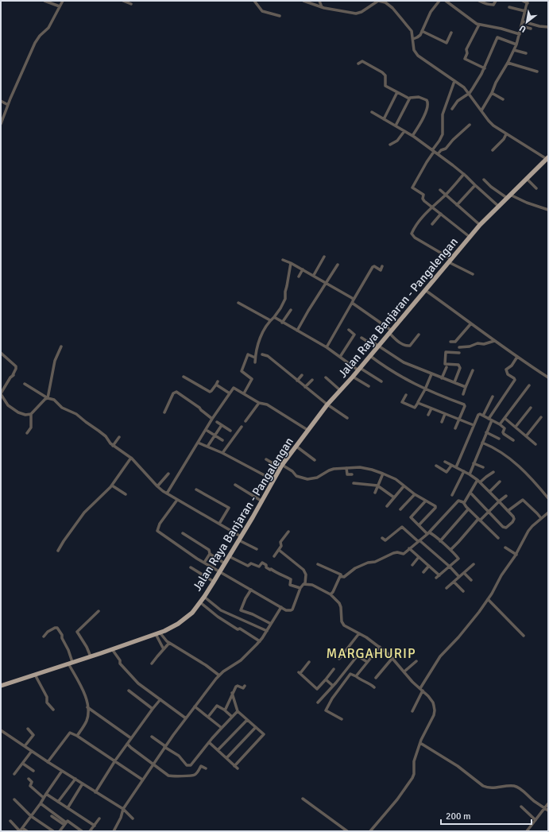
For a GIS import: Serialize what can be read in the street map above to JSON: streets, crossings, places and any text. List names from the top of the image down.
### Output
{
  "streets": {
    "main road": ["Jalan Raya Banjaran - Pangalengan"]
  },
  "districts": ["MARGAHURIP"],
  "scale_bar": "200 m",
  "north": "bottom left"
}
